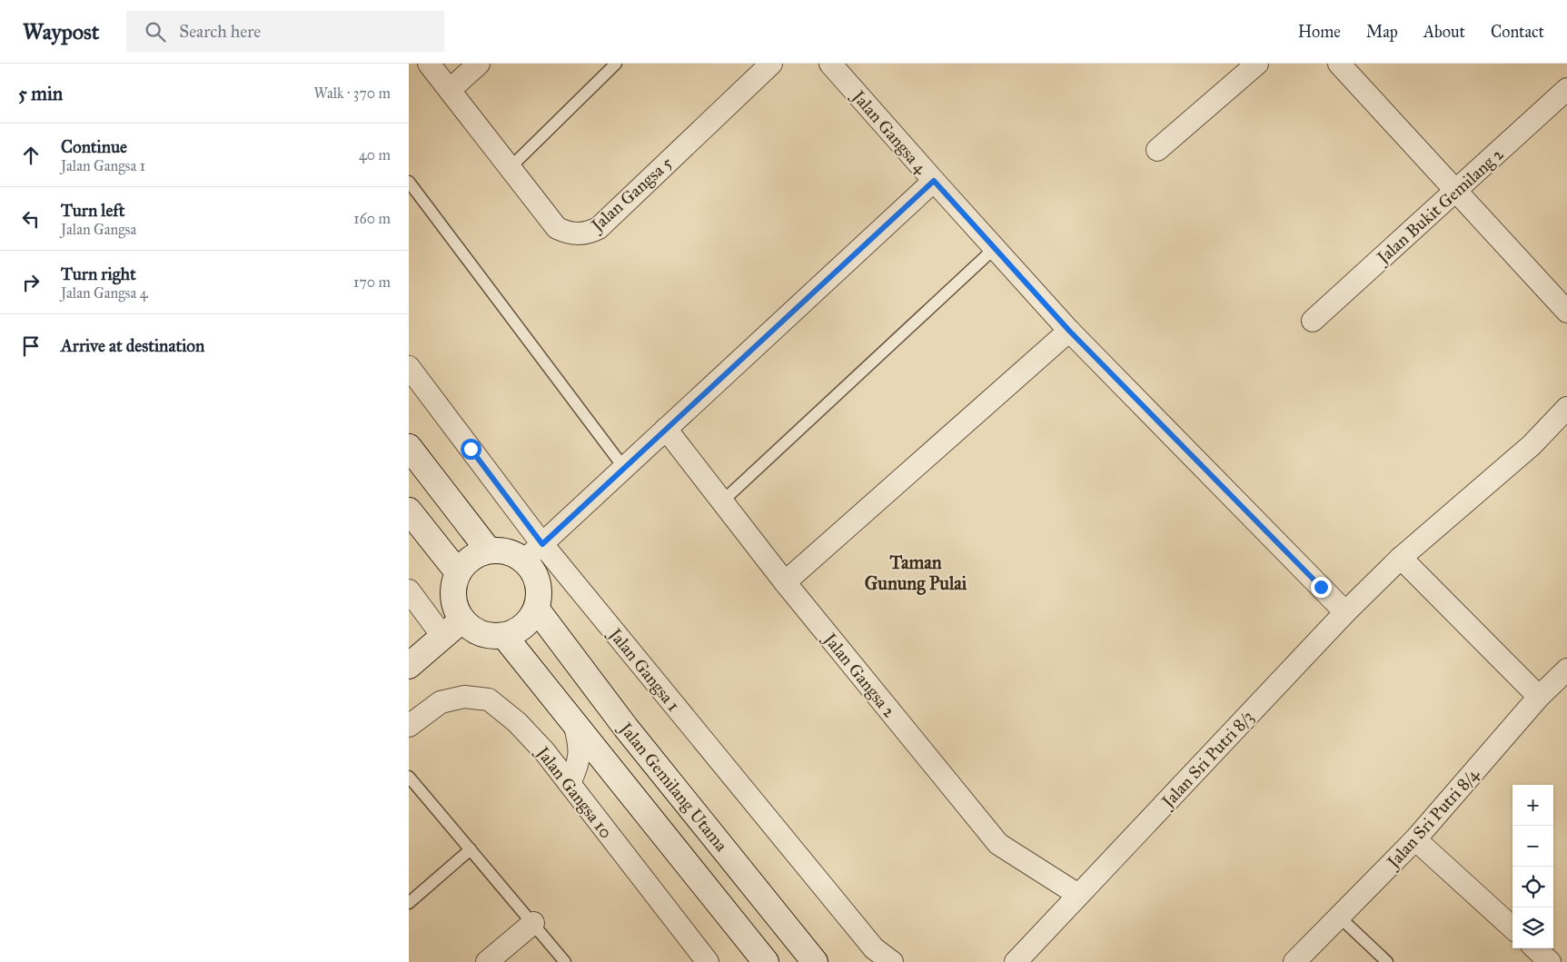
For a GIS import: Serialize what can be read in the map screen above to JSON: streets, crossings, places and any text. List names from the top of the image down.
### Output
{
  "streets": {
    "main road": ["Jalan Gemilang Utama"],
    "street": [
      "Jalan Gangsa 4",
      "Jalan Gangsa 5",
      "Jalan Bukit Gemilang 2",
      "Jalan Gangsa 1",
      "Jalan Gangsa 2",
      "Jalan Sri Putri 8/3",
      "Jalan Gangsa 10",
      "Jalan Sri Putri 8/4"
    ]
  },
  "crossings": [
    ["Jalan Gangsa 4", "Jalan Sri Putri 8/3"],
    ["Jalan Gangsa 2", "Jalan Sri Putri 8/3"]
  ],
  "districts": ["Taman Gunung Pulai"],
  "page": {
    "header": "Waypost",
    "search": "Search here",
    "nav": [
      "Home",
      "Map",
      "About",
      "Contact"
    ],
    "heading": ["5 min", "Walk · 370 m"],
    "list": [
      ["Continue", "Jalan Gangsa 1", "40 m"],
      ["Turn left", "Jalan Gangsa", "160 m"],
      ["Turn right", "Jalan Gangsa 4", "170 m"],
      "Arrive at destination"
    ],
    "map_buttons": ["+", "−"]
  }
}
